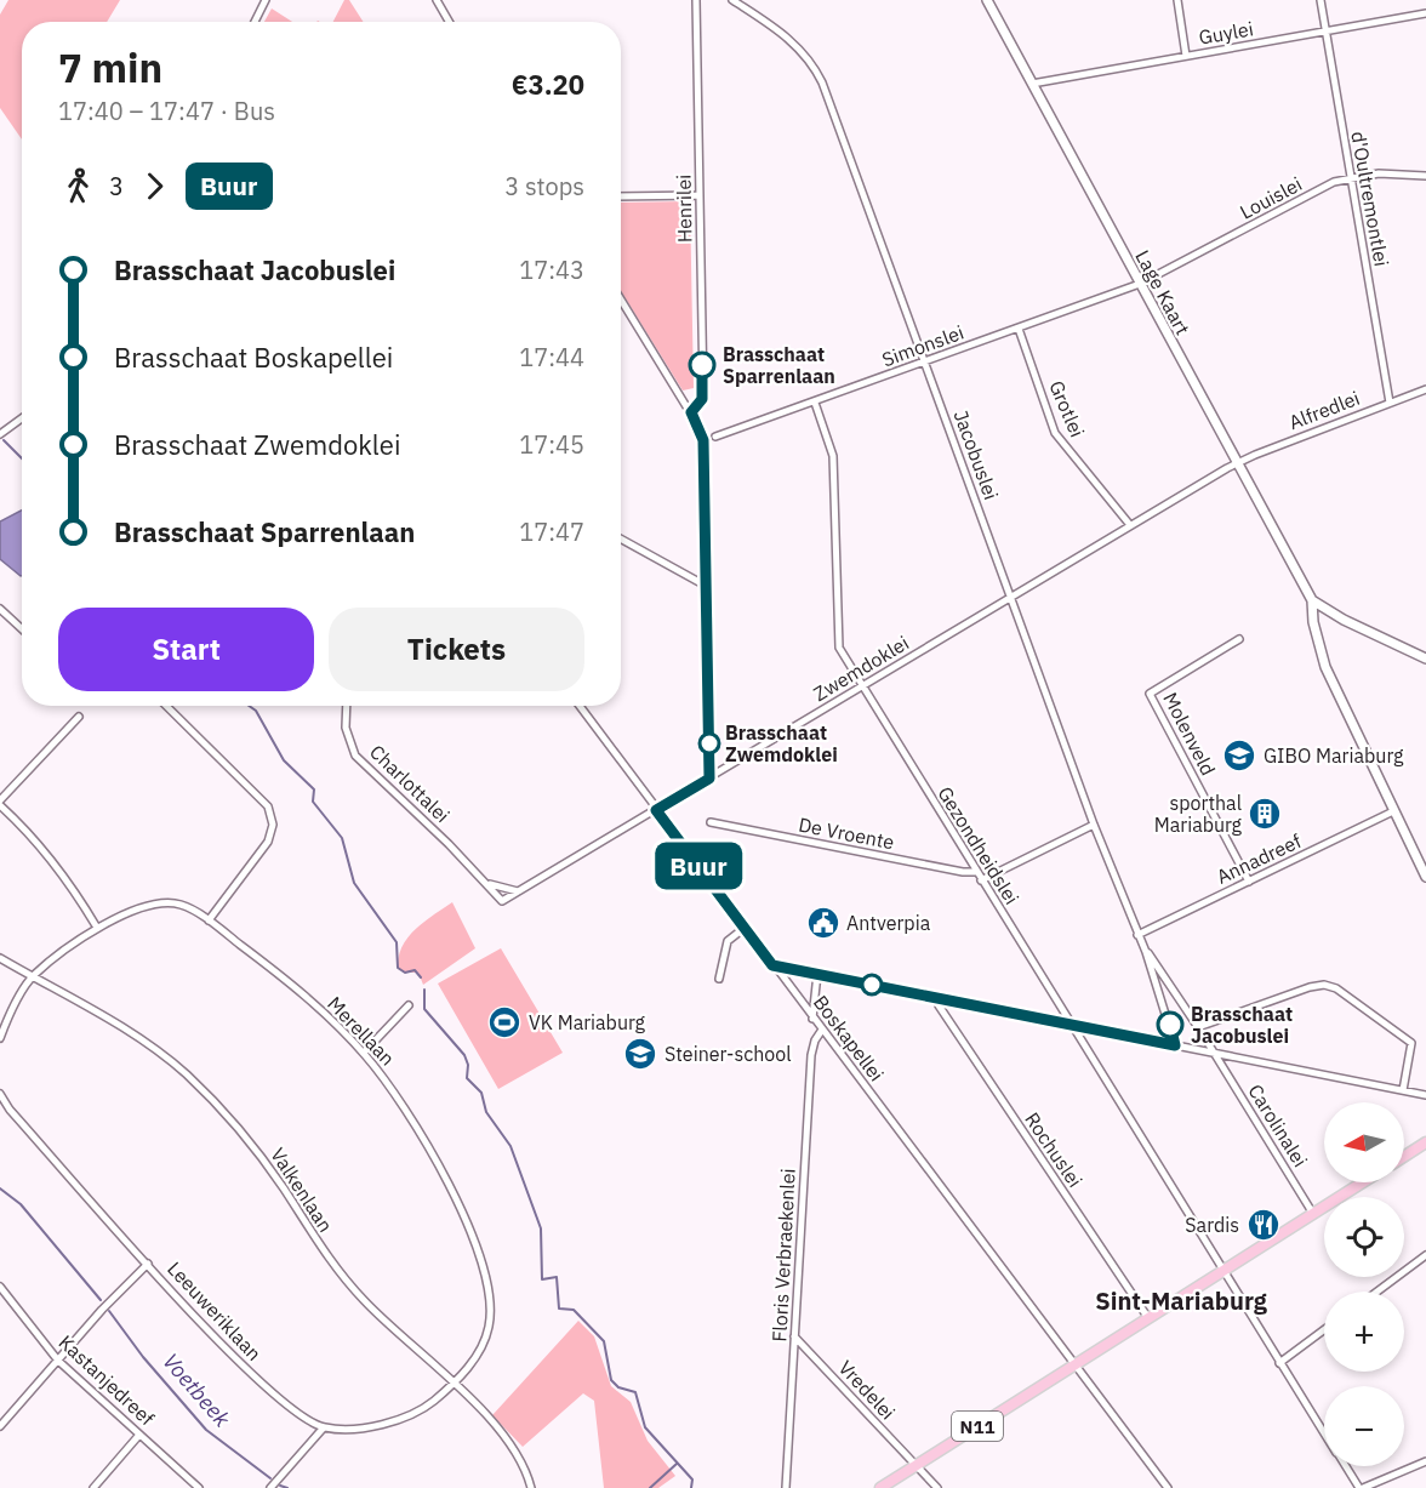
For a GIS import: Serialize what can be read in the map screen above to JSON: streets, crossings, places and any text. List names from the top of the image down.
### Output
{
  "streets": {
    "main road": ["N11"],
    "street": [
      "Guylei",
      "Louislei",
      "d'Oultremontlei",
      "Henrilei",
      "Lage Kaart",
      "Simonslei",
      "Grotlei",
      "Alfredlei",
      "Jacobuslei",
      "Zwemdoklei",
      "Molenveld",
      "Charlottalei",
      "De Vroente",
      "Gezondheidslei",
      "Annadreef",
      "Merellaan",
      "Boskapellei",
      "Carolinalei",
      "Rochuslei",
      "Valkenlaan",
      "Floris Verbraekenlei",
      "Leeuweriklaan",
      "Kastanjedreef",
      "Vredelei"
    ]
  },
  "crossings": [
    ["Guylei", "d'Oultremontlei"],
    ["Guylei", "Lage Kaart"],
    ["Louislei", "d'Oultremontlei"],
    ["Louislei", "Lage Kaart"],
    ["Louislei", "Simonslei"],
    ["d'Oultremontlei", "Alfredlei"],
    ["Lage Kaart", "Simonslei"],
    ["Lage Kaart", "Alfredlei"],
    ["Lage Kaart", "Zwemdoklei"],
    ["Simonslei", "Grotlei"],
    ["Simonslei", "Jacobuslei"],
    ["Simonslei", "Gezondheidslei"],
    ["Grotlei", "Zwemdoklei"],
    ["Alfredlei", "Zwemdoklei"],
    ["Jacobuslei", "Zwemdoklei"],
    ["Jacobuslei", "Annadreef"],
    ["Jacobuslei", "Carolinalei"],
    ["Zwemdoklei", "Charlottalei"],
    ["Zwemdoklei", "Gezondheidslei"],
    ["Zwemdoklei", "Boskapellei"],
    ["Molenveld", "Annadreef"],
    ["De Vroente", "Gezondheidslei"],
    ["Gezondheidslei", "N11"],
    ["Merellaan", "Valkenlaan"],
    ["Boskapellei", "Floris Verbraekenlei"],
    ["Boskapellei", "N11"],
    ["Carolinalei", "N11"],
    ["Rochuslei", "N11"],
    ["Floris Verbraekenlei", "Vredelei"],
    ["Vredelei", "N11"]
  ],
  "districts": ["Sint-Mariaburg"],
  "water": ["Voetbeek"],
  "places": {
    "other": ["Brasschaat Sparrenlaan", "Brasschaat Zwemdoklei", "Brasschaat Jacobuslei"],
    "school or university": ["GIBO Mariaburg", "Steiner-school"],
    "building": ["sporthal Mariaburg"],
    "public building": ["Antverpia"],
    "sports": ["VK Mariaburg"],
    "restaurant": ["Sardis"]
  },
  "lines": ["bus line Buur"],
  "north": "left",
  "page": {
    "on_map": "Buur",
    "heading": ["7 min", "17:40 – 17:47 · Bus", "€3.20"],
    "legs": ["3", "Buur", "3 stops"],
    "list": [
      {
        "name": "Brasschaat Jacobuslei",
        "value": "17:43"
      },
      {
        "name": "Brasschaat Boskapellei",
        "value": "17:44"
      },
      {
        "name": "Brasschaat Zwemdoklei",
        "value": "17:45"
      },
      {
        "name": "Brasschaat Sparrenlaan",
        "value": "17:47"
      }
    ],
    "buttons": ["Start", "Tickets"],
    "map_buttons": ["+", "−"]
  }
}
